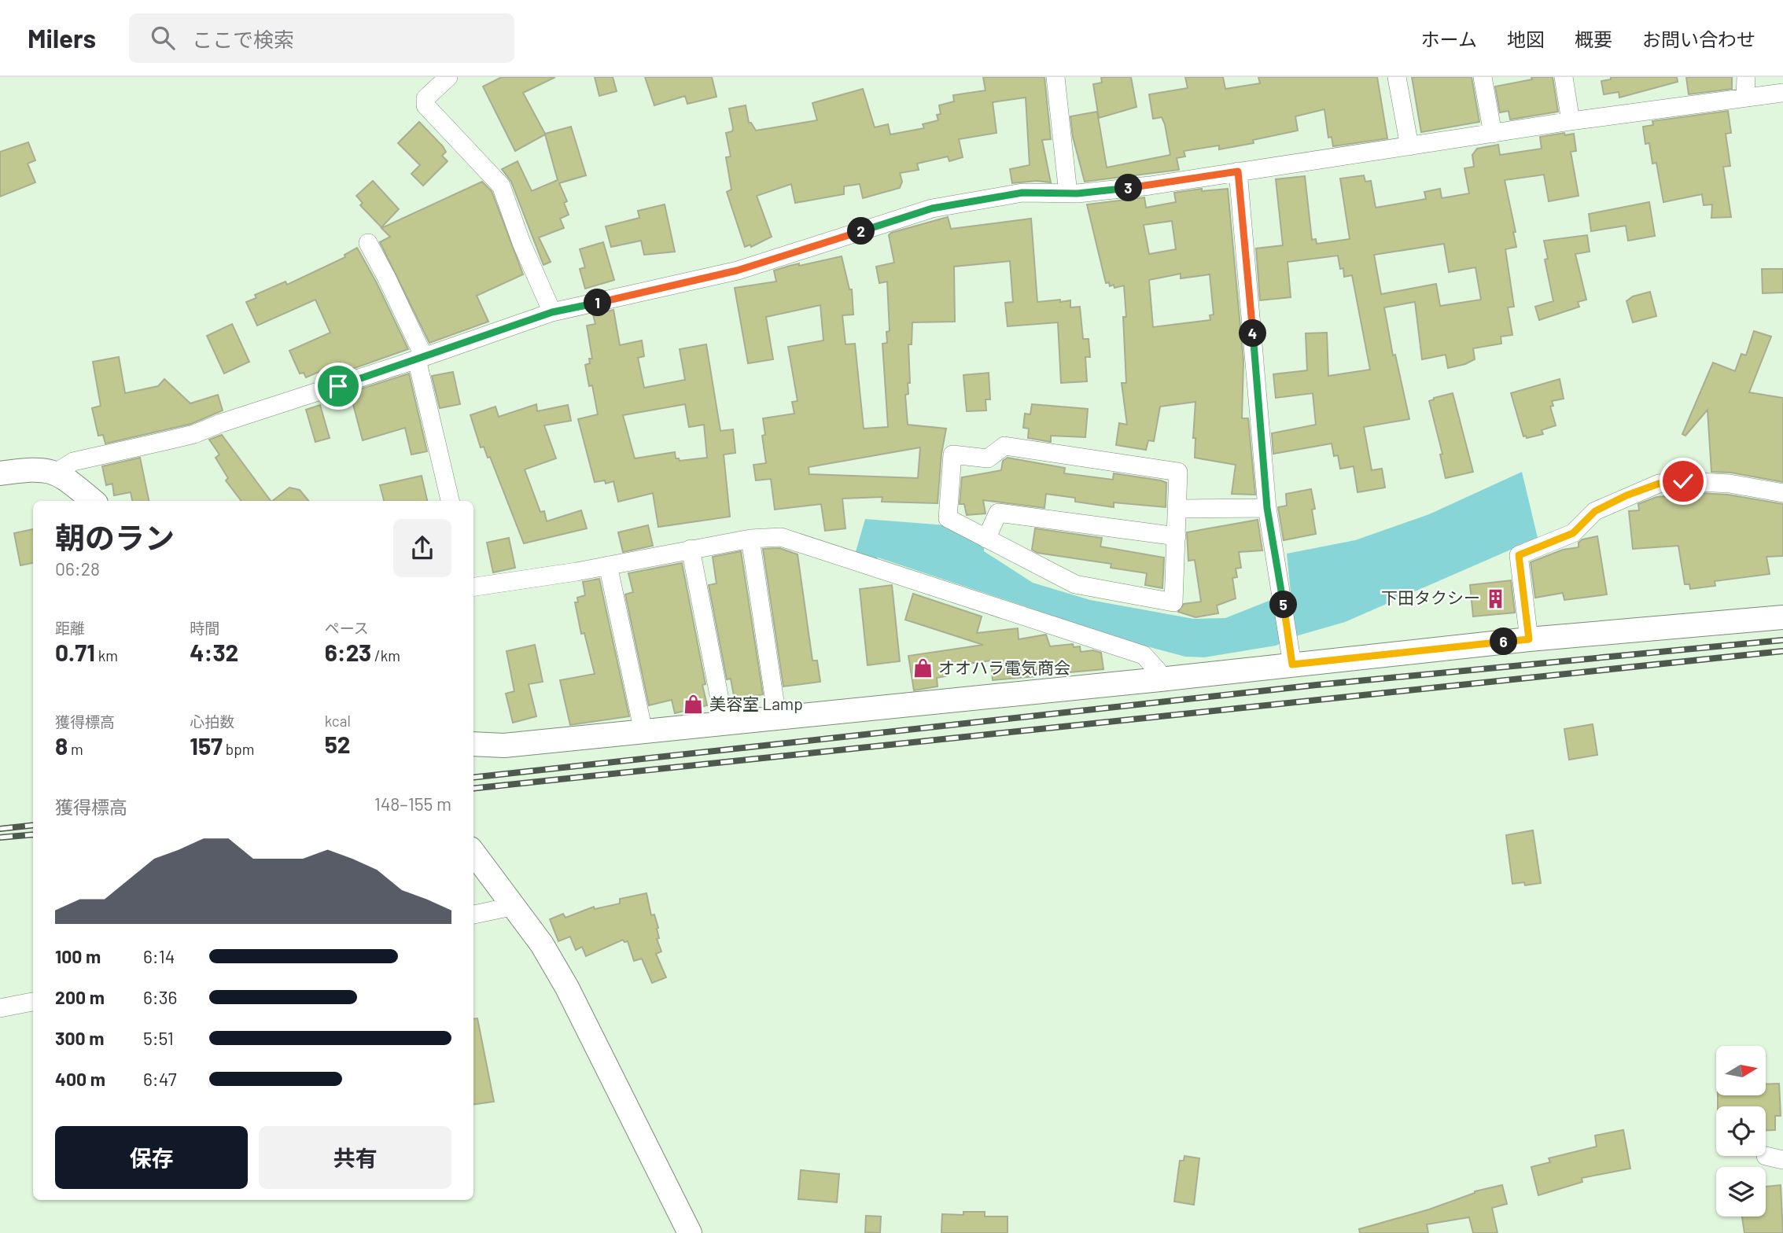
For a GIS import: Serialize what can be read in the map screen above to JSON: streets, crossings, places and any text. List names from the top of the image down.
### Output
{
  "places": {
    "building": ["下田タクシー"],
    "shop": ["オオハラ電気商会", "美容室 Lamp"]
  },
  "north": "right",
  "page": {
    "header": "Milers",
    "search": "ここで検索",
    "nav": [
      "ホーム",
      "地図",
      "概要",
      "お問い合わせ"
    ],
    "pins": [
      "3",
      "2",
      "1",
      "4",
      "5",
      "6"
    ],
    "heading": ["朝のラン", "06:28"],
    "stats": [
      ["距離", "0.71 km"],
      ["時間", "4:32"],
      ["ペース", "6:23 /km"],
      ["獲得標高", "8 m"],
      ["心拍数", "157 bpm"],
      ["kcal", "52"]
    ],
    "chart": ["獲得標高", "148–155 m"],
    "list": [
      {
        "name": "100 m",
        "note": "6:14"
      },
      {
        "name": "200 m",
        "note": "6:36"
      },
      {
        "name": "300 m",
        "note": "5:51"
      },
      {
        "name": "400 m",
        "note": "6:47"
      }
    ],
    "buttons": ["保存", "共有"]
  }
}
